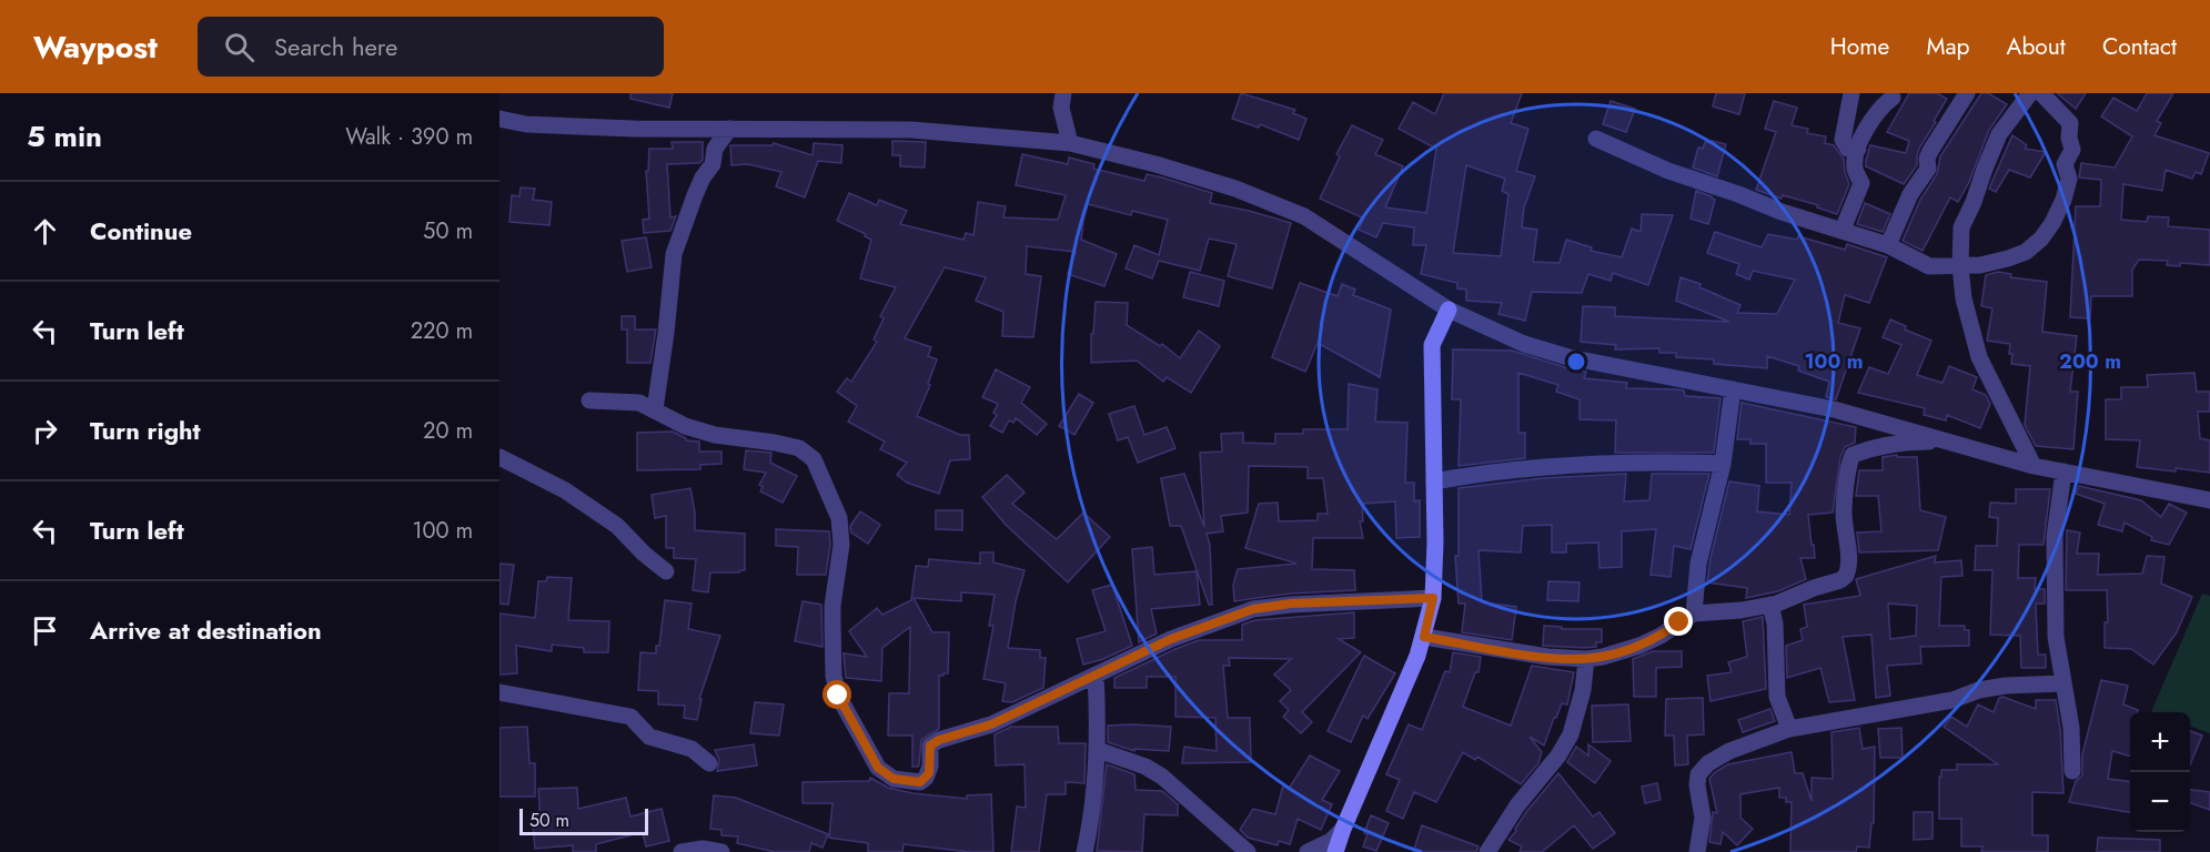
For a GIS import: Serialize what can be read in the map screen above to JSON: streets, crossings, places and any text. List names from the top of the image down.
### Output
{
  "scale_bar": "50 m",
  "page": {
    "header": "Waypost",
    "search": "Search here",
    "nav": [
      "Home",
      "Map",
      "About",
      "Contact"
    ],
    "heading": ["5 min", "Walk · 390 m"],
    "list": [
      ["Continue", "50 m"],
      ["Turn left", "220 m"],
      ["Turn right", "20 m"],
      ["Turn left", "100 m"],
      "Arrive at destination"
    ],
    "map_buttons": ["+", "−"],
    "scale": "50 m"
  },
  "rings": ["100 m", "200 m"]
}
